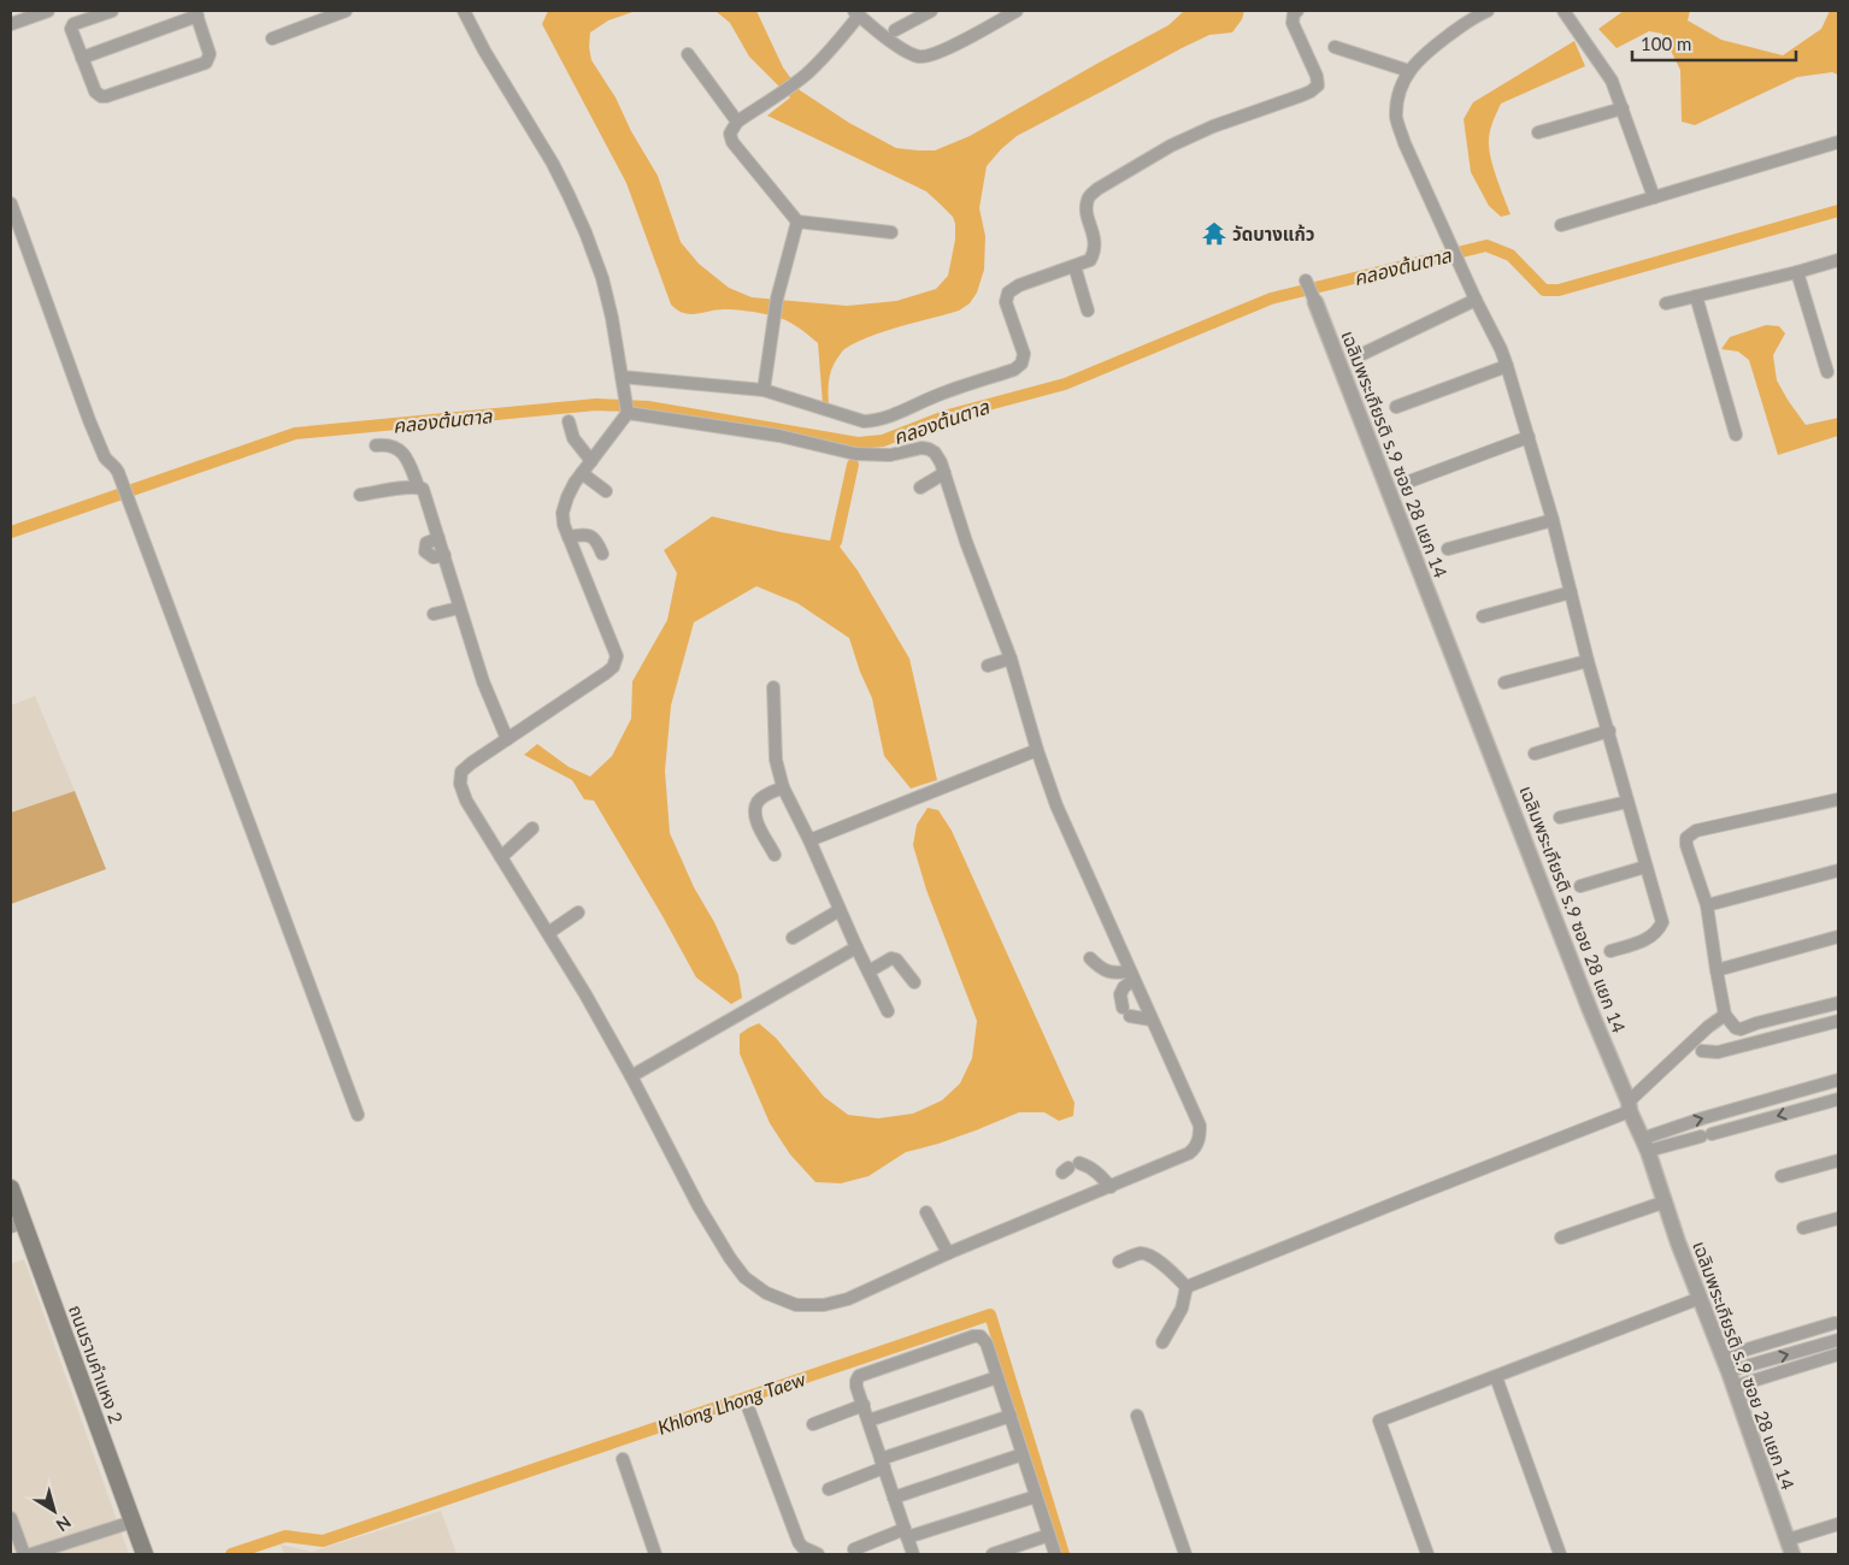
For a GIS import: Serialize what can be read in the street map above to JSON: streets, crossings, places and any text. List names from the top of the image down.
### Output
{
  "streets": {
    "main road": ["ถนนรามคำแหง 2"],
    "street": ["เฉลิมพระเกียรติ ร.9 ซอย 28 แยก 14"]
  },
  "water": ["คลองต้นตาล", "Khlong Lhong Taew"],
  "places": {
    "temple": ["วัดบางแก้ว"]
  },
  "scale_bar": "100 m",
  "north": "bottom right"
}
